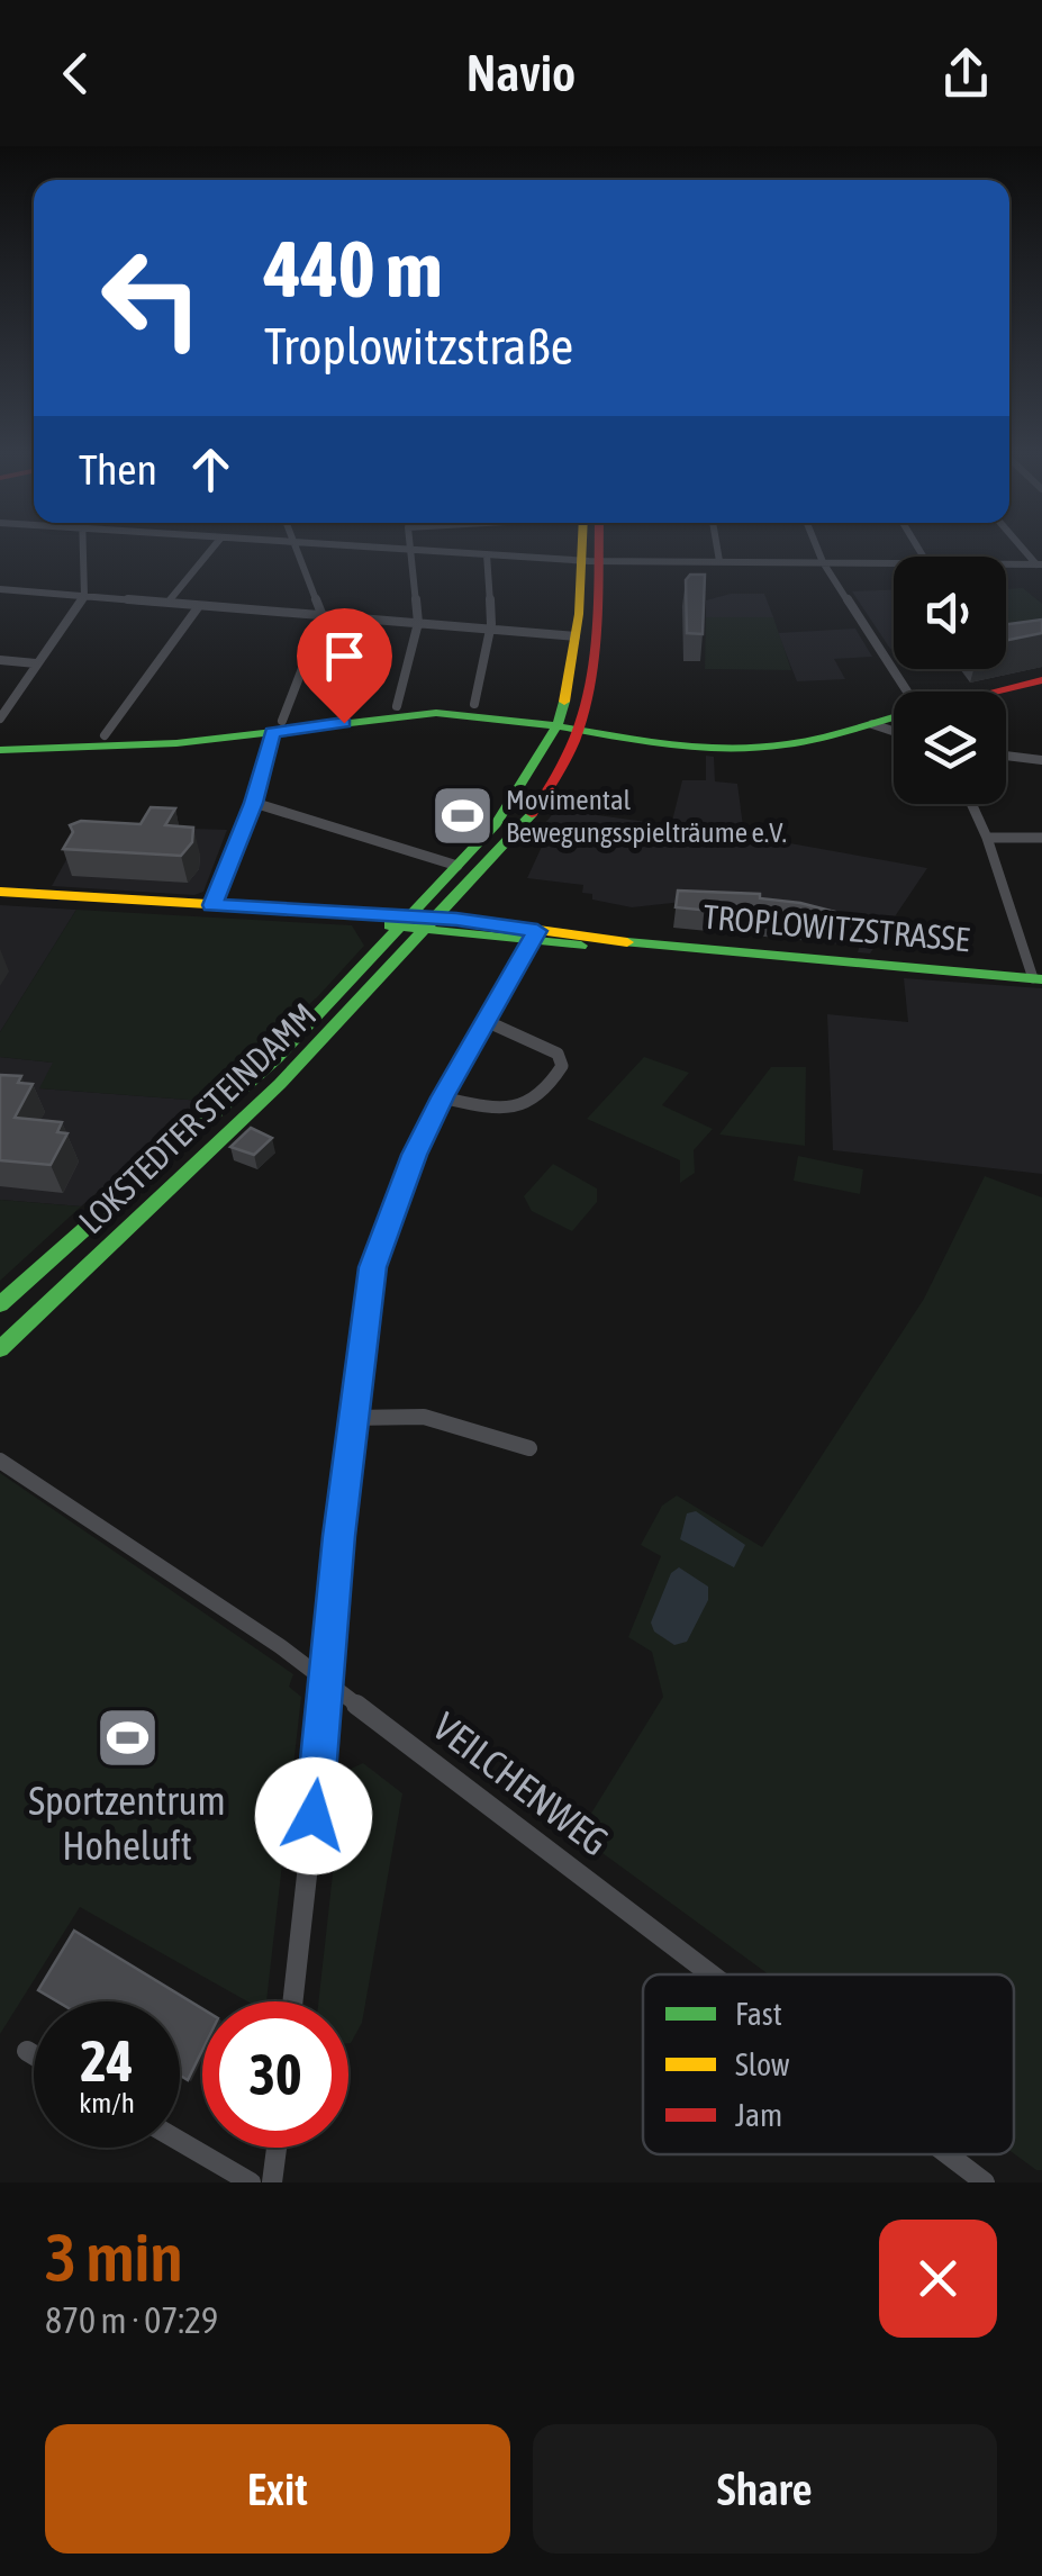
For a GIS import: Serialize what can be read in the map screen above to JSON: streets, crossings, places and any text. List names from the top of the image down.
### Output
{
  "streets": {
    "main road": ["TROPLOWITZSTRASSE", "LOKSTEDTER STEINDAMM"],
    "street": ["VEILCHENWEG"]
  },
  "crossings": [
    ["TROPLOWITZSTRASSE", "LOKSTEDTER STEINDAMM"]
  ],
  "places": {
    "sports": ["Movimental Bewegungsspielträume e.V.", "Sportzentrum Hoheluft"]
  },
  "legend": ["Fast", "Slow", "Jam"],
  "page": {
    "header": "Navio",
    "turn": ["440 m", "Troplowitzstraße"],
    "then": "Then",
    "speed": "24 km/h",
    "limit": "30",
    "heading": ["3 min", "870 m · 07:29"],
    "buttons": ["Exit", "Share"]
  }
}
